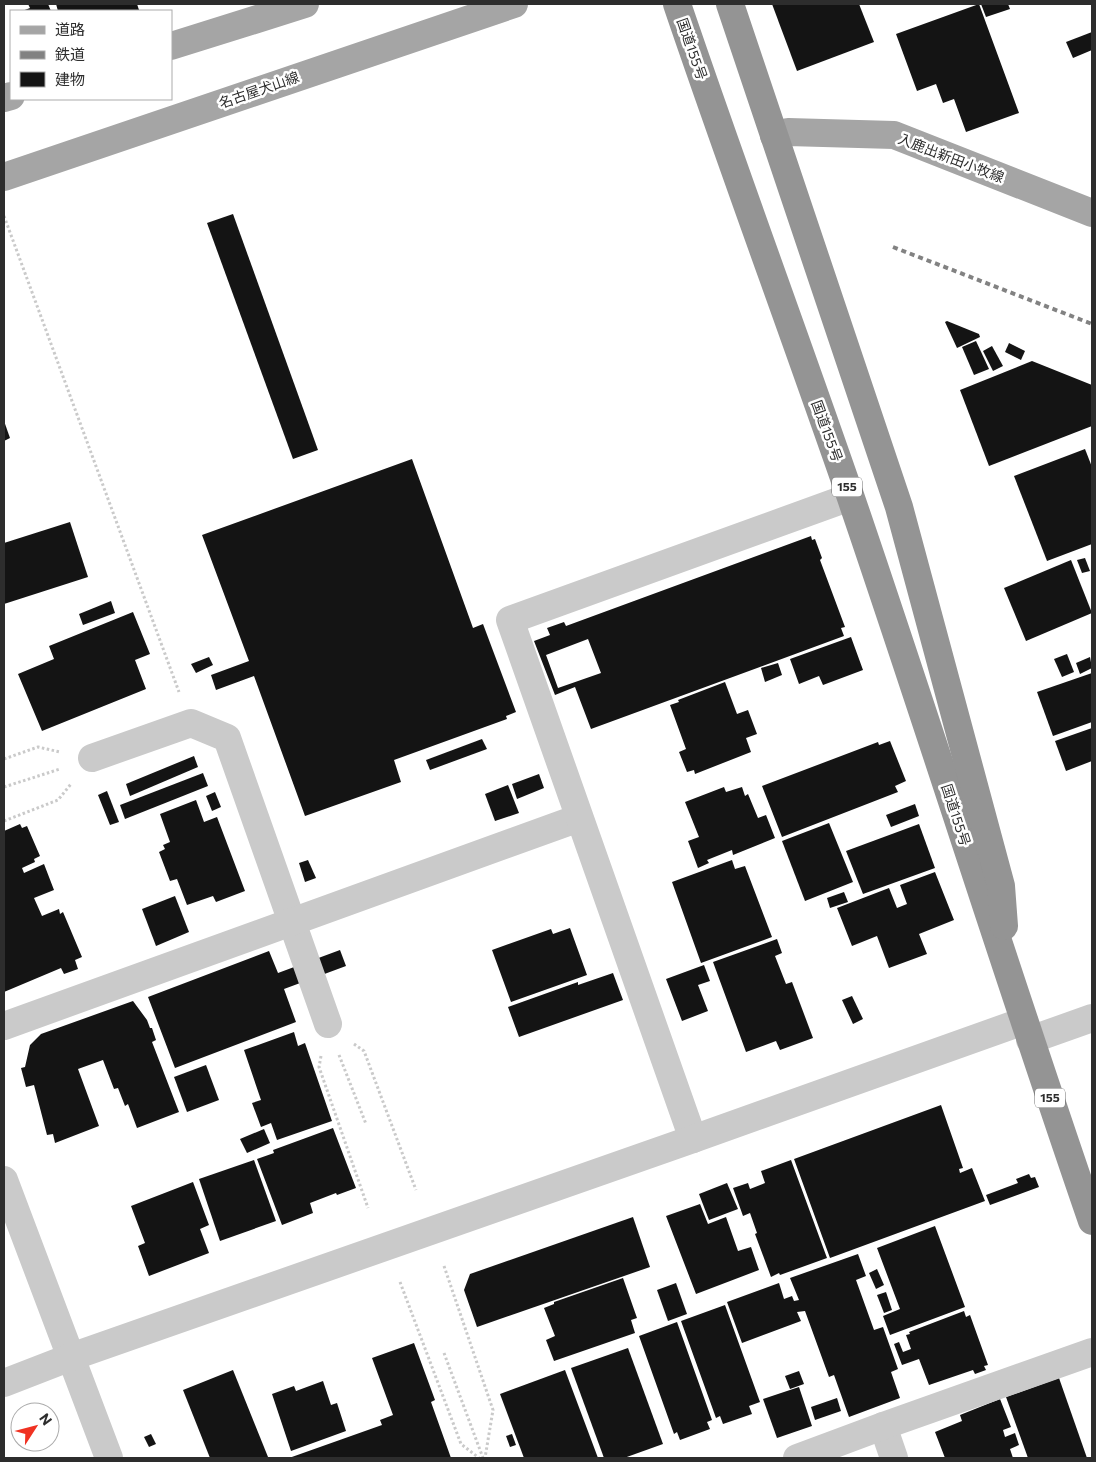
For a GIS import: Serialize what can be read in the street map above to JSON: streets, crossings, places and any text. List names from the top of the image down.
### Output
{
  "streets": {
    "highway": ["国道155号", "155"],
    "main road": ["名古屋犬山線", "入鹿出新田小牧線"]
  },
  "crossings": [
    ["国道155号", "入鹿出新田小牧線"]
  ],
  "legend": ["道路", "鉄道", "建物"],
  "north": "top right"
}
